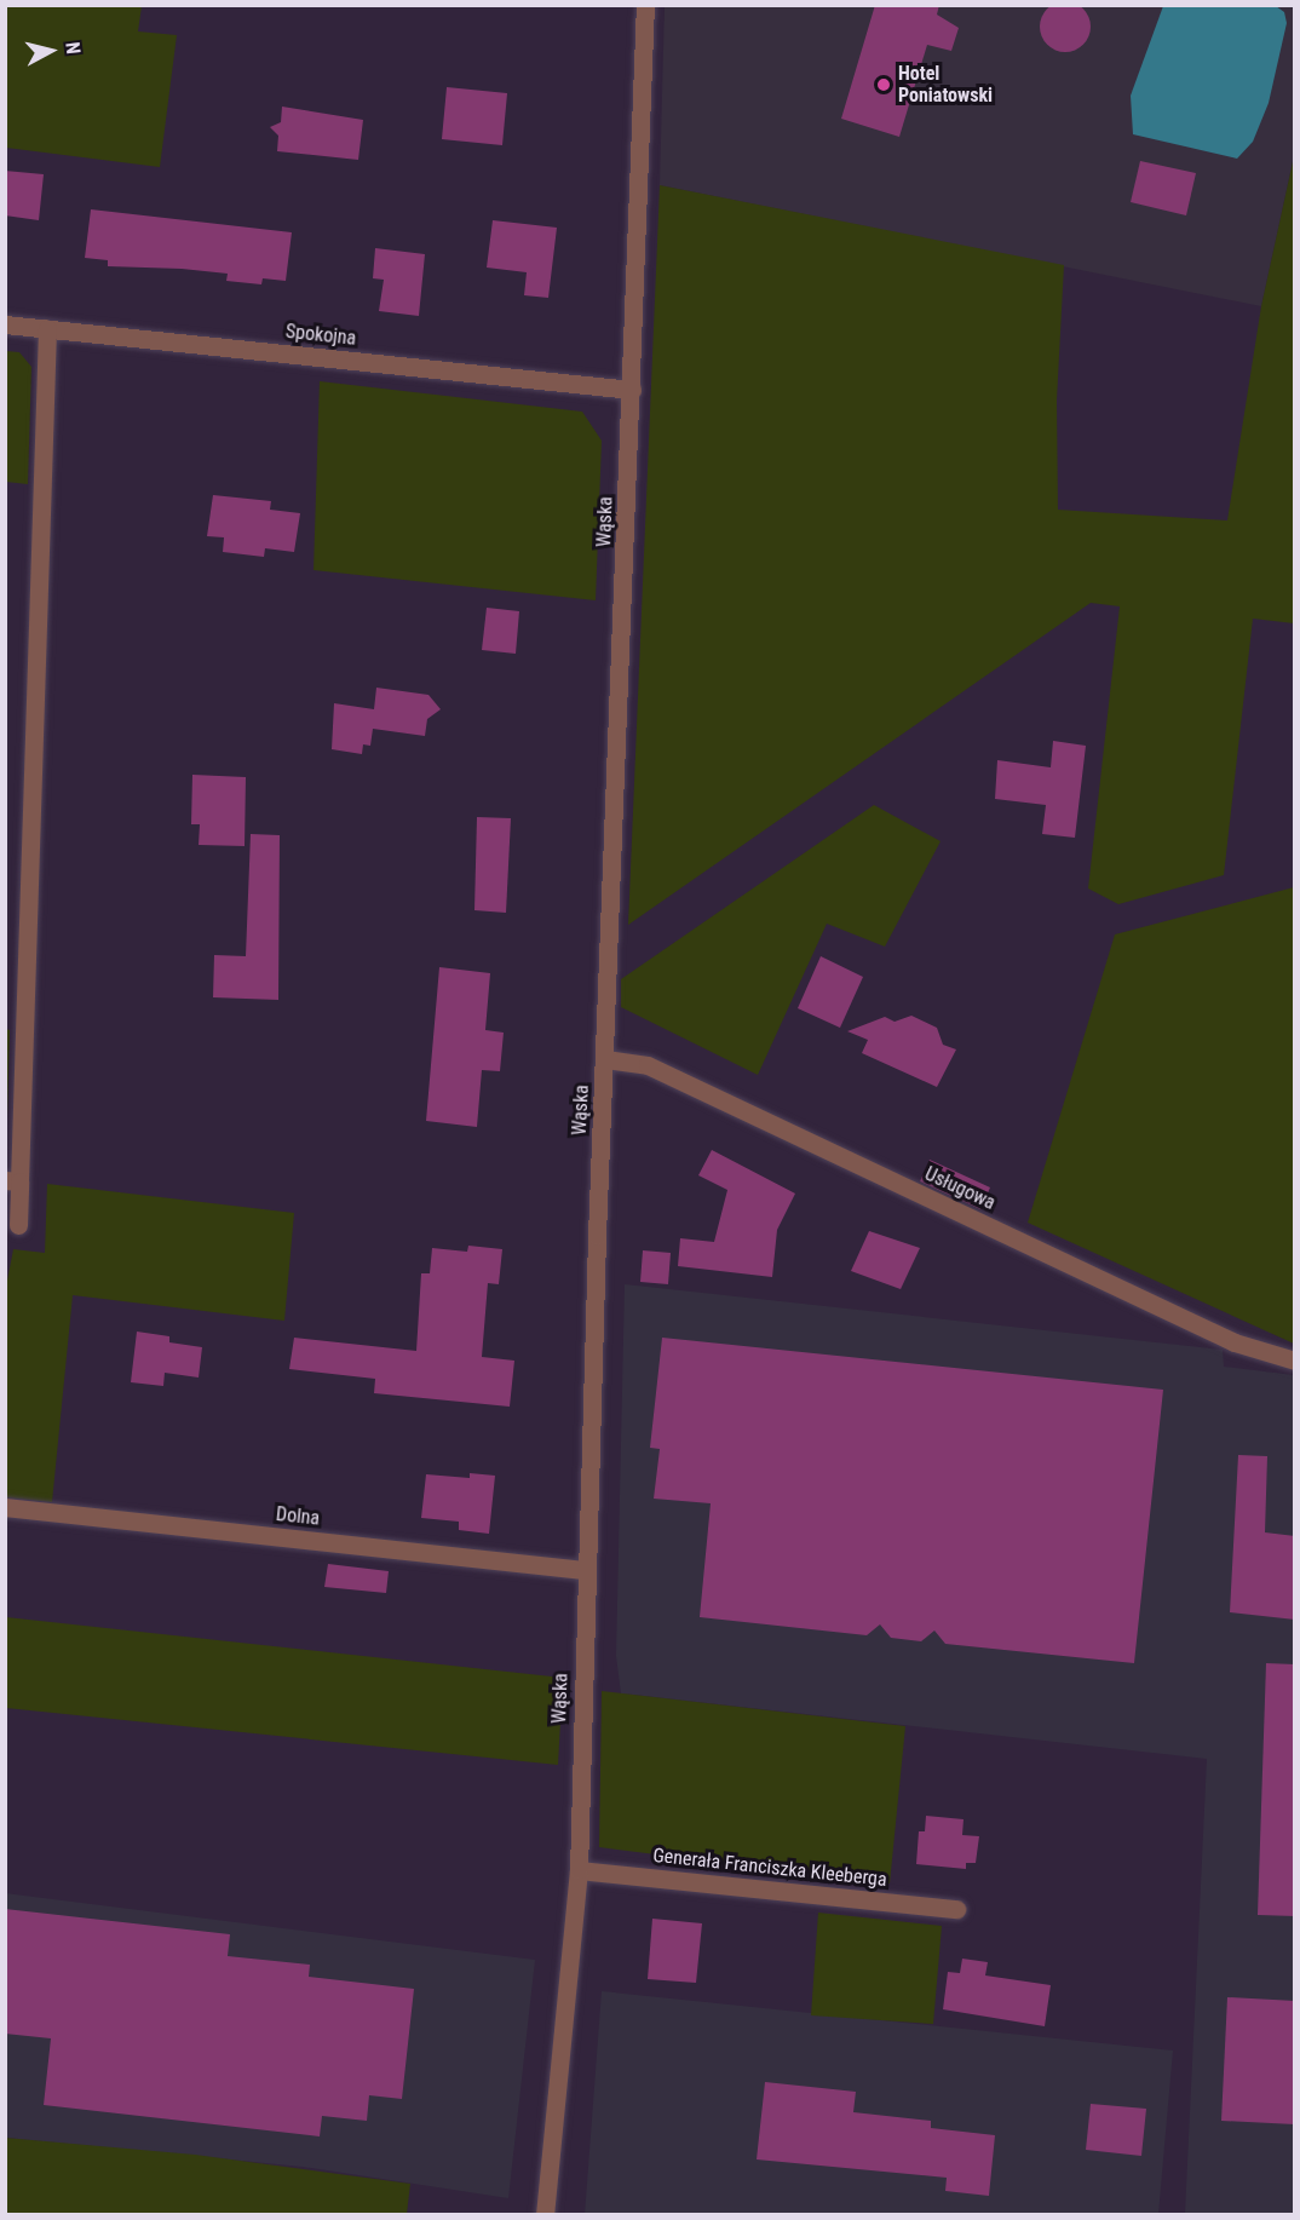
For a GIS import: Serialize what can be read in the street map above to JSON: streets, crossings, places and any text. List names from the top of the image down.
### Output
{
  "streets": {
    "street": [
      "Spokojna",
      "Wąska",
      "Usługowa",
      "Dolna",
      "Generała Franciszka Kleeberga"
    ]
  },
  "crossings": [
    ["Spokojna", "Wąska"],
    ["Wąska", "Usługowa"],
    ["Wąska", "Dolna"],
    ["Wąska", "Generała Franciszka Kleeberga"]
  ],
  "places": ["Hotel Poniatowski"],
  "north": "right"
}
